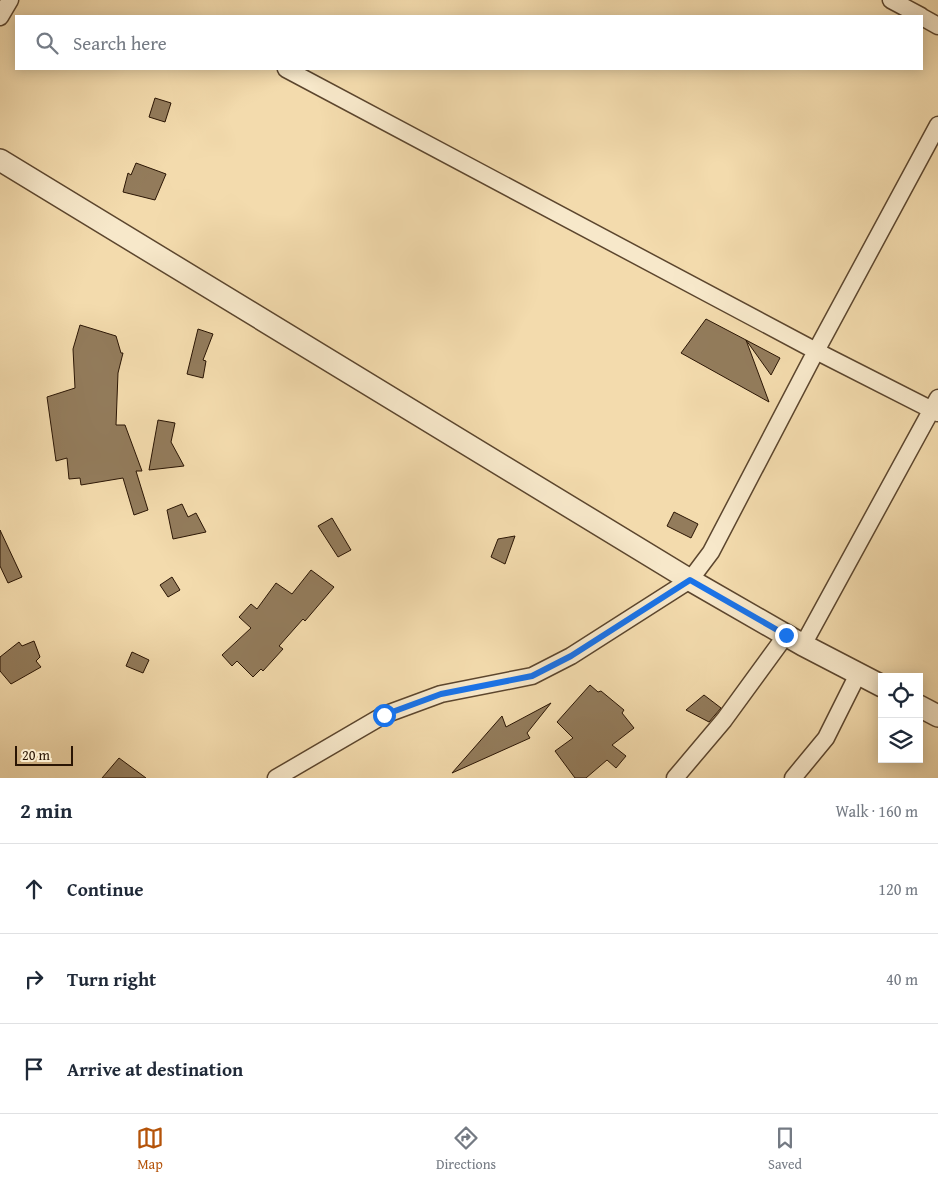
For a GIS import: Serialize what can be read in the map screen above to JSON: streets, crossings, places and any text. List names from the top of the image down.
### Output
{
  "scale_bar": "20 m",
  "page": {
    "search": "Search here",
    "scale": "20 m",
    "heading": ["2 min", "Walk · 160 m"],
    "list": [
      ["Continue", "120 m"],
      ["Turn right", "40 m"],
      "Arrive at destination"
    ],
    "nav": ["Map", "Directions", "Saved"]
  }
}
